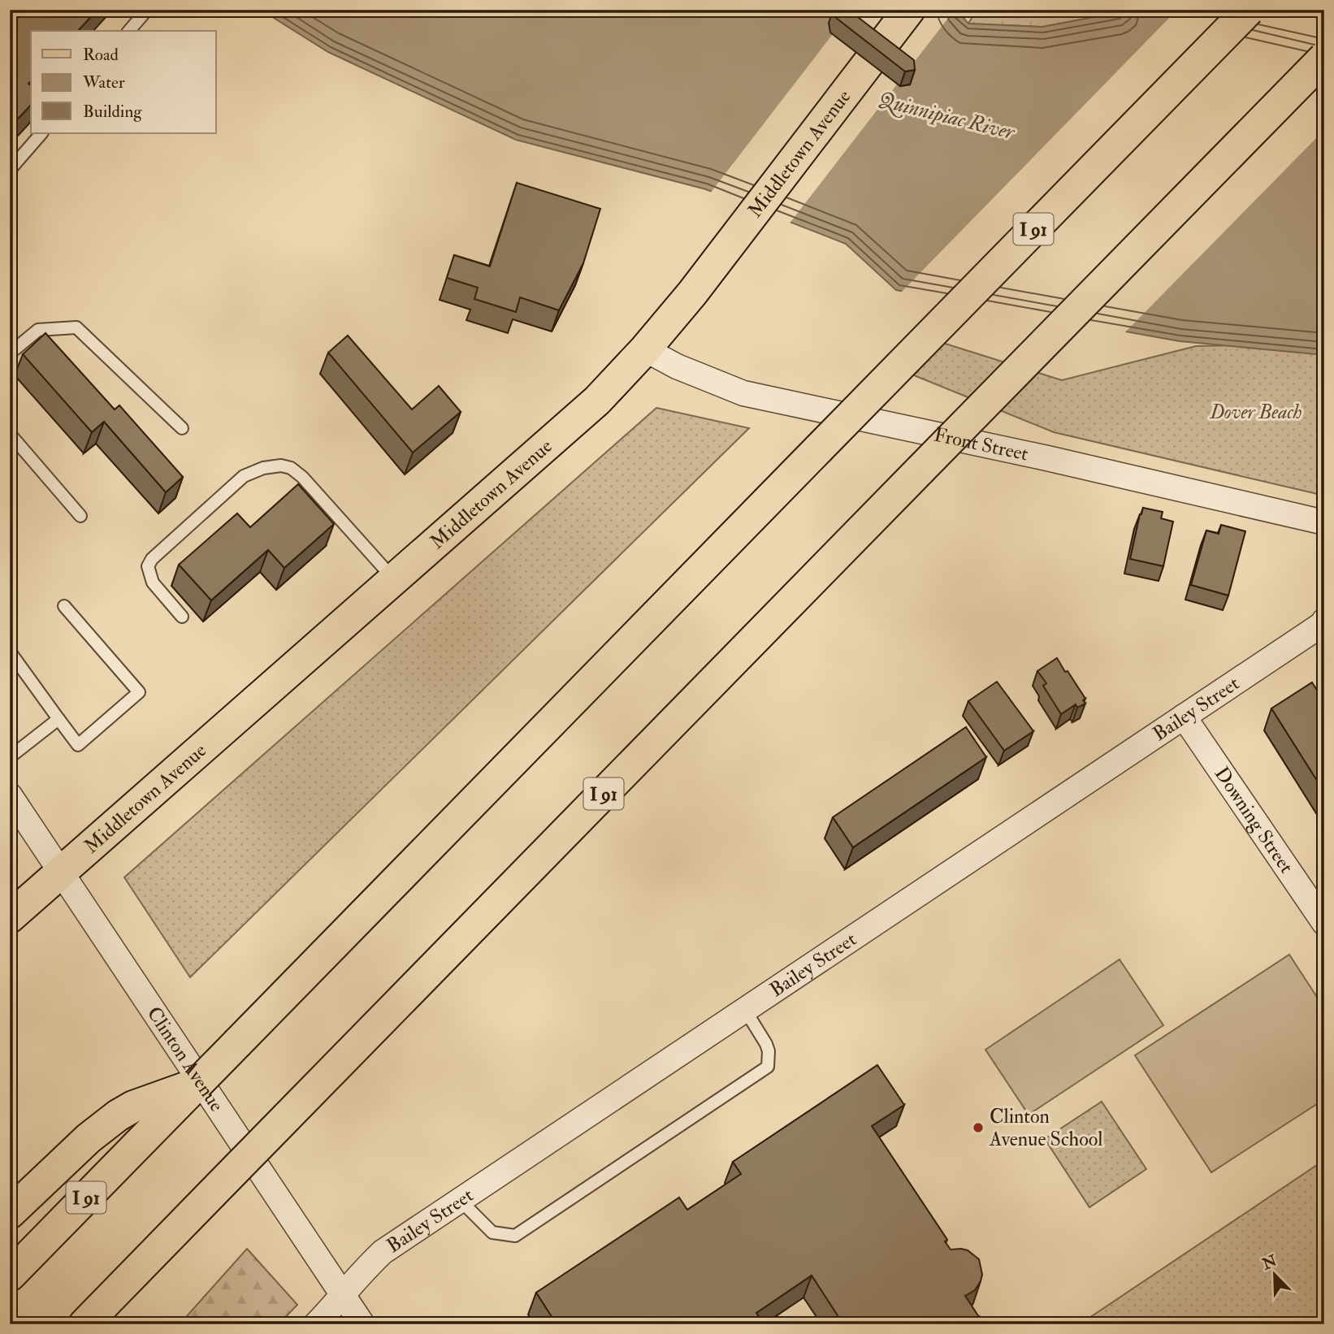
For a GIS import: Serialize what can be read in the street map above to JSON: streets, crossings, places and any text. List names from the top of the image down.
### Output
{
  "streets": {
    "main road": ["Middletown Avenue", "I 91"],
    "street": [
      "Front Street",
      "Bailey Street",
      "Downing Street",
      "Clinton Avenue"
    ]
  },
  "crossings": [
    ["Middletown Avenue", "Front Street"],
    ["Middletown Avenue", "Clinton Avenue"],
    ["Bailey Street", "Downing Street"],
    ["Bailey Street", "Clinton Avenue"]
  ],
  "water": ["Quinnipiac River"],
  "parks": ["Dover Beach"],
  "places": ["Clinton Avenue School"],
  "legend": ["Road", "Water", "Building"],
  "north": "top left"
}
